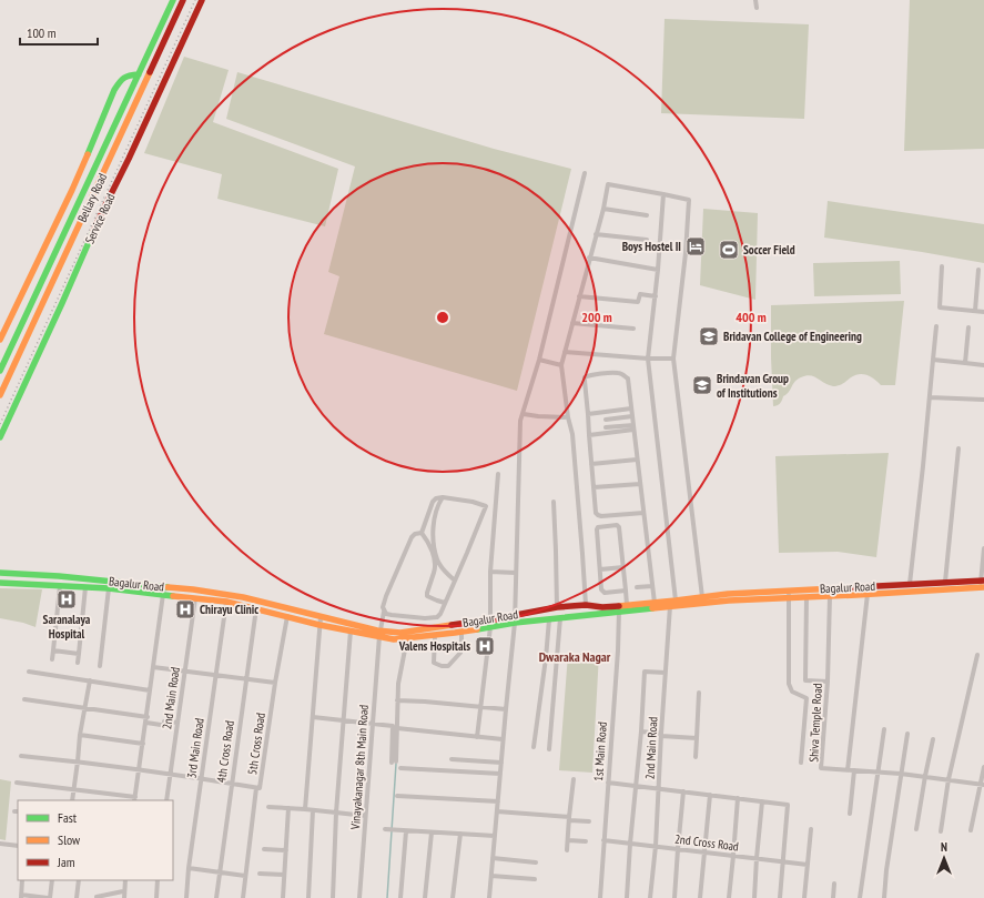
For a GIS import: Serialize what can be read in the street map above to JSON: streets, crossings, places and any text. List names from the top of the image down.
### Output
{
  "streets": {
    "main road": ["Bellary Road", "Service Road", "Bagalur Road"],
    "street": [
      "2nd Main Road",
      "Shiva Temple Road",
      "5th Cross Road",
      "3rd Main Road",
      "4th Cross Road",
      "1st Main Road",
      "Vinayakanagar 8th Main Road",
      "2nd Cross Road"
    ]
  },
  "crossings": [
    ["Bagalur Road", "2nd Main Road"],
    ["Bagalur Road", "Shiva Temple Road"],
    ["Bagalur Road", "5th Cross Road"],
    ["Bagalur Road", "3rd Main Road"],
    ["Bagalur Road", "4th Cross Road"],
    ["Bagalur Road", "1st Main Road"],
    ["Bagalur Road", "Vinayakanagar 8th Main Road"],
    ["2nd Main Road", "2nd Cross Road"],
    ["1st Main Road", "2nd Cross Road"]
  ],
  "districts": ["Dwaraka Nagar"],
  "places": {
    "hotel": ["Boys Hostel II"],
    "sports": ["Soccer Field"],
    "school or university": ["Bridavan College of Engineering", "Brindavan Group of Institutions"],
    "hospital": ["Saranalaya Hospital", "Chirayu Clinic", "Valens Hospitals"]
  },
  "legend": ["Fast", "Slow", "Jam"],
  "scale_bar": "100 m",
  "north": "top",
  "rings": ["200 m", "400 m"]
}
